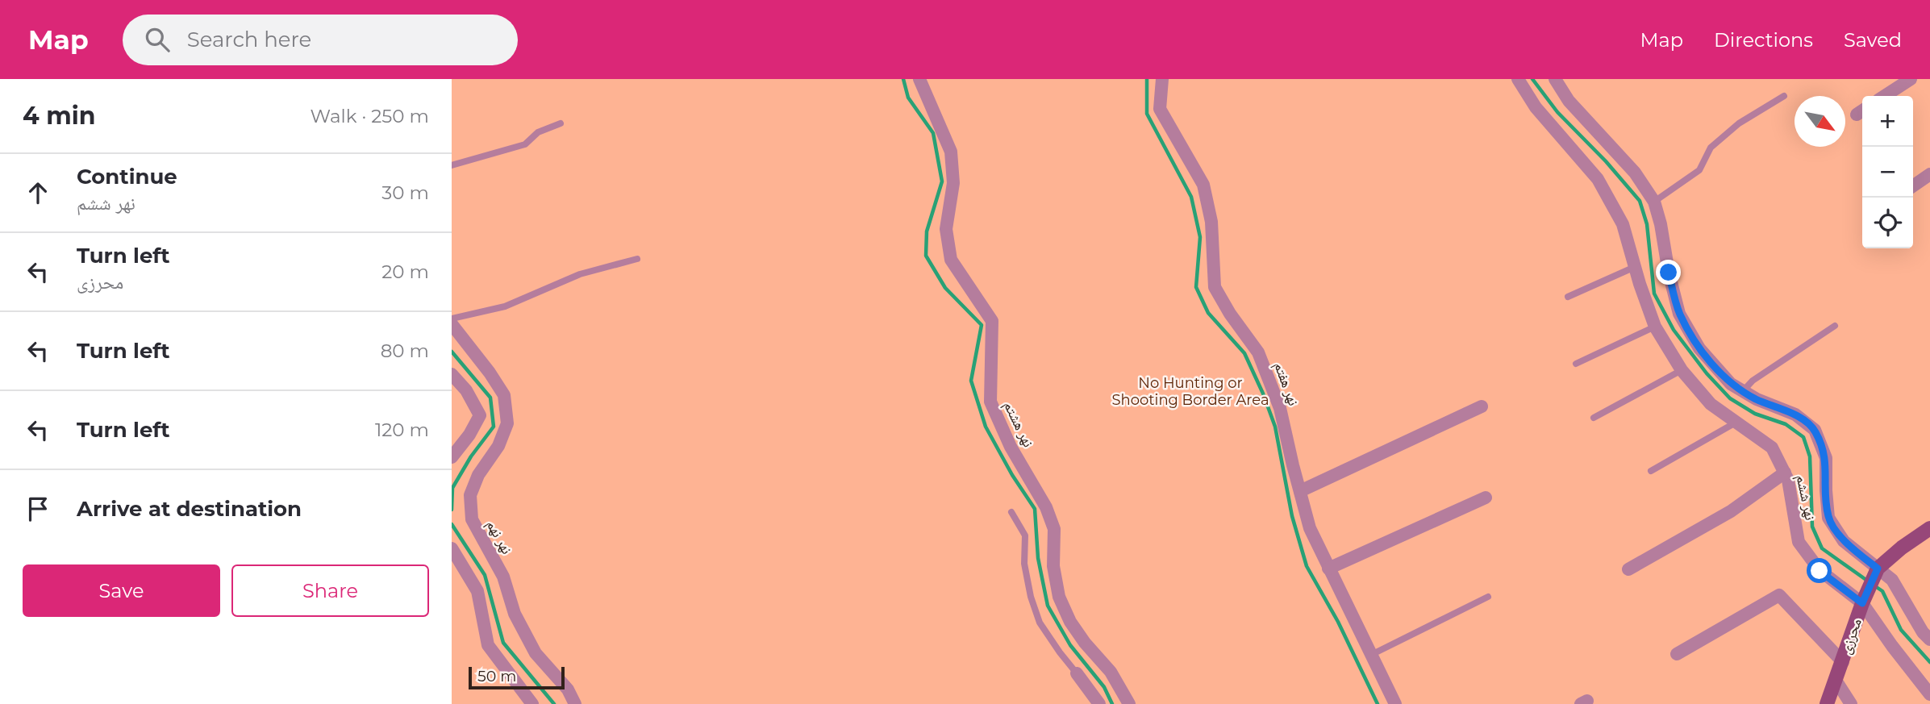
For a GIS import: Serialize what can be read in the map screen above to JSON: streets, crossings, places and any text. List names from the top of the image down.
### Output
{
  "streets": {
    "street": [
      "نهر هفتم",
      "نهر هشتم",
      "نهر ششم",
      "نهر نهم",
      "محرزی"
    ]
  },
  "crossings": [
    ["نهر ششم", "محرزی"]
  ],
  "parks": ["No Hunting or Shooting Border Area"],
  "scale_bar": "50 m",
  "north": "bottom right",
  "page": {
    "header": "Map",
    "search": "Search here",
    "nav": ["Map", "Directions", "Saved"],
    "heading": ["4 min", "Walk · 250 m"],
    "map_buttons": ["+", "−"],
    "list": [
      ["Continue", "نهر ششم", "30 m"],
      ["Turn left", "محرزی", "20 m"],
      ["Turn left", "80 m"],
      ["Turn left", "120 m"],
      "Arrive at destination"
    ],
    "buttons": ["Save", "Share"],
    "scale": "50 m"
  }
}
